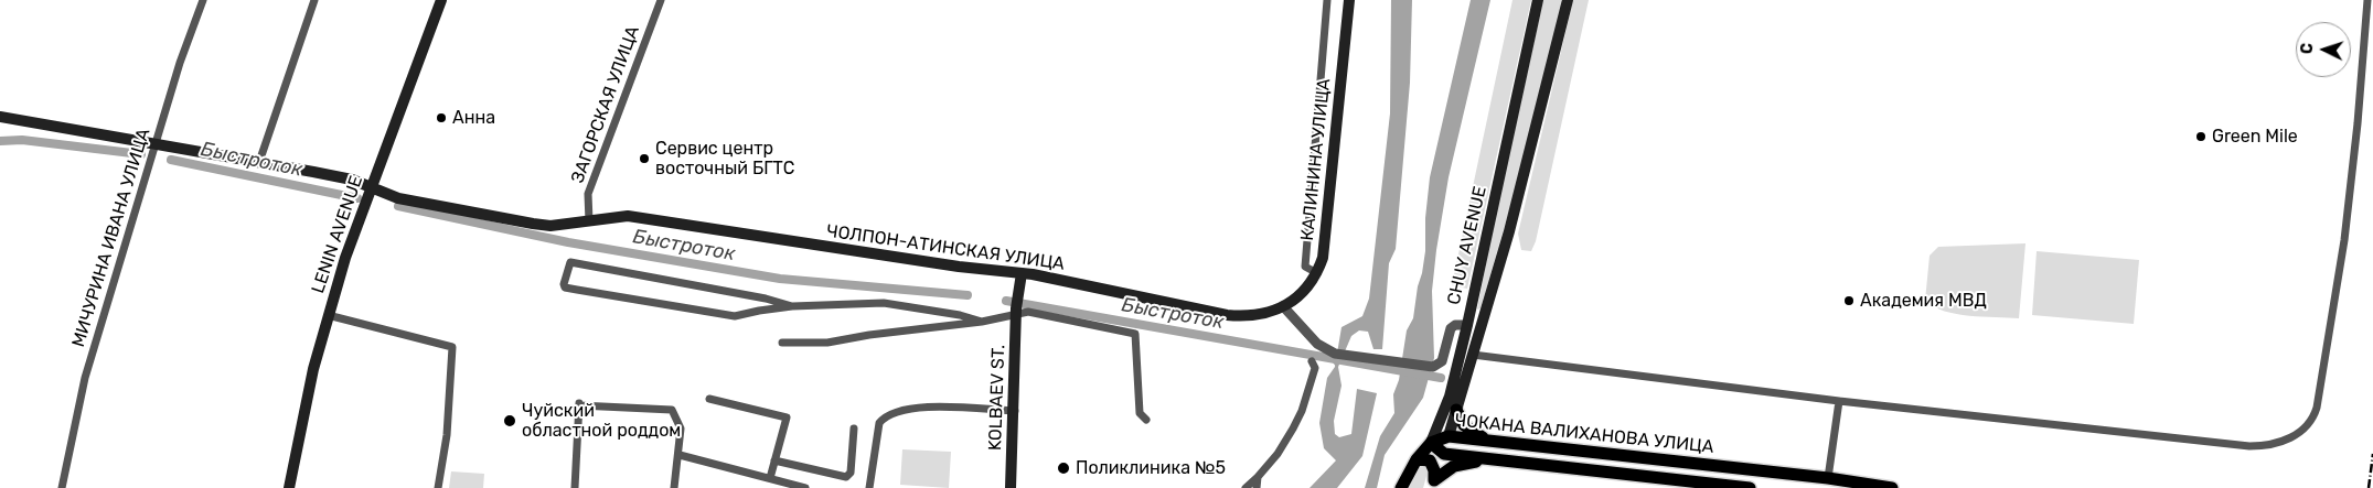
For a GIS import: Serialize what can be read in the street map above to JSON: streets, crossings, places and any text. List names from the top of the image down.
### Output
{
  "streets": {
    "main road": [
      "КАЛИНИНА УЛИЦА",
      "LENIN AVENUE",
      "CHUY AVENUE",
      "ЧОЛПОН-АТИНСКАЯ УЛИЦА",
      "KOLBAEV ST.",
      "ЧОКАНА ВАЛИХАНОВА УЛИЦА"
    ],
    "street": ["ЗАГОРСКАЯ УЛИЦА", "МИЧУРИНА ИВАНА УЛИЦА"]
  },
  "crossings": [
    ["ЗАГОРСКАЯ УЛИЦА", "ЧОЛПОН-АТИНСКАЯ УЛИЦА"],
    ["КАЛИНИНА УЛИЦА", "ЧОЛПОН-АТИНСКАЯ УЛИЦА"],
    ["LENIN AVENUE", "ЧОЛПОН-АТИНСКАЯ УЛИЦА"],
    ["CHUY AVENUE", "ЧОКАНА ВАЛИХАНОВА УЛИЦА"],
    ["ЧОЛПОН-АТИНСКАЯ УЛИЦА", "KOLBAEV ST."]
  ],
  "water": ["Быстроток"],
  "places": [
    "Анна",
    "Green Mile",
    "Сервис центр восточный БГТС",
    "Академия МВД",
    "Чуйский областной роддом",
    "Поликлиника №5"
  ],
  "north": "left"
}
